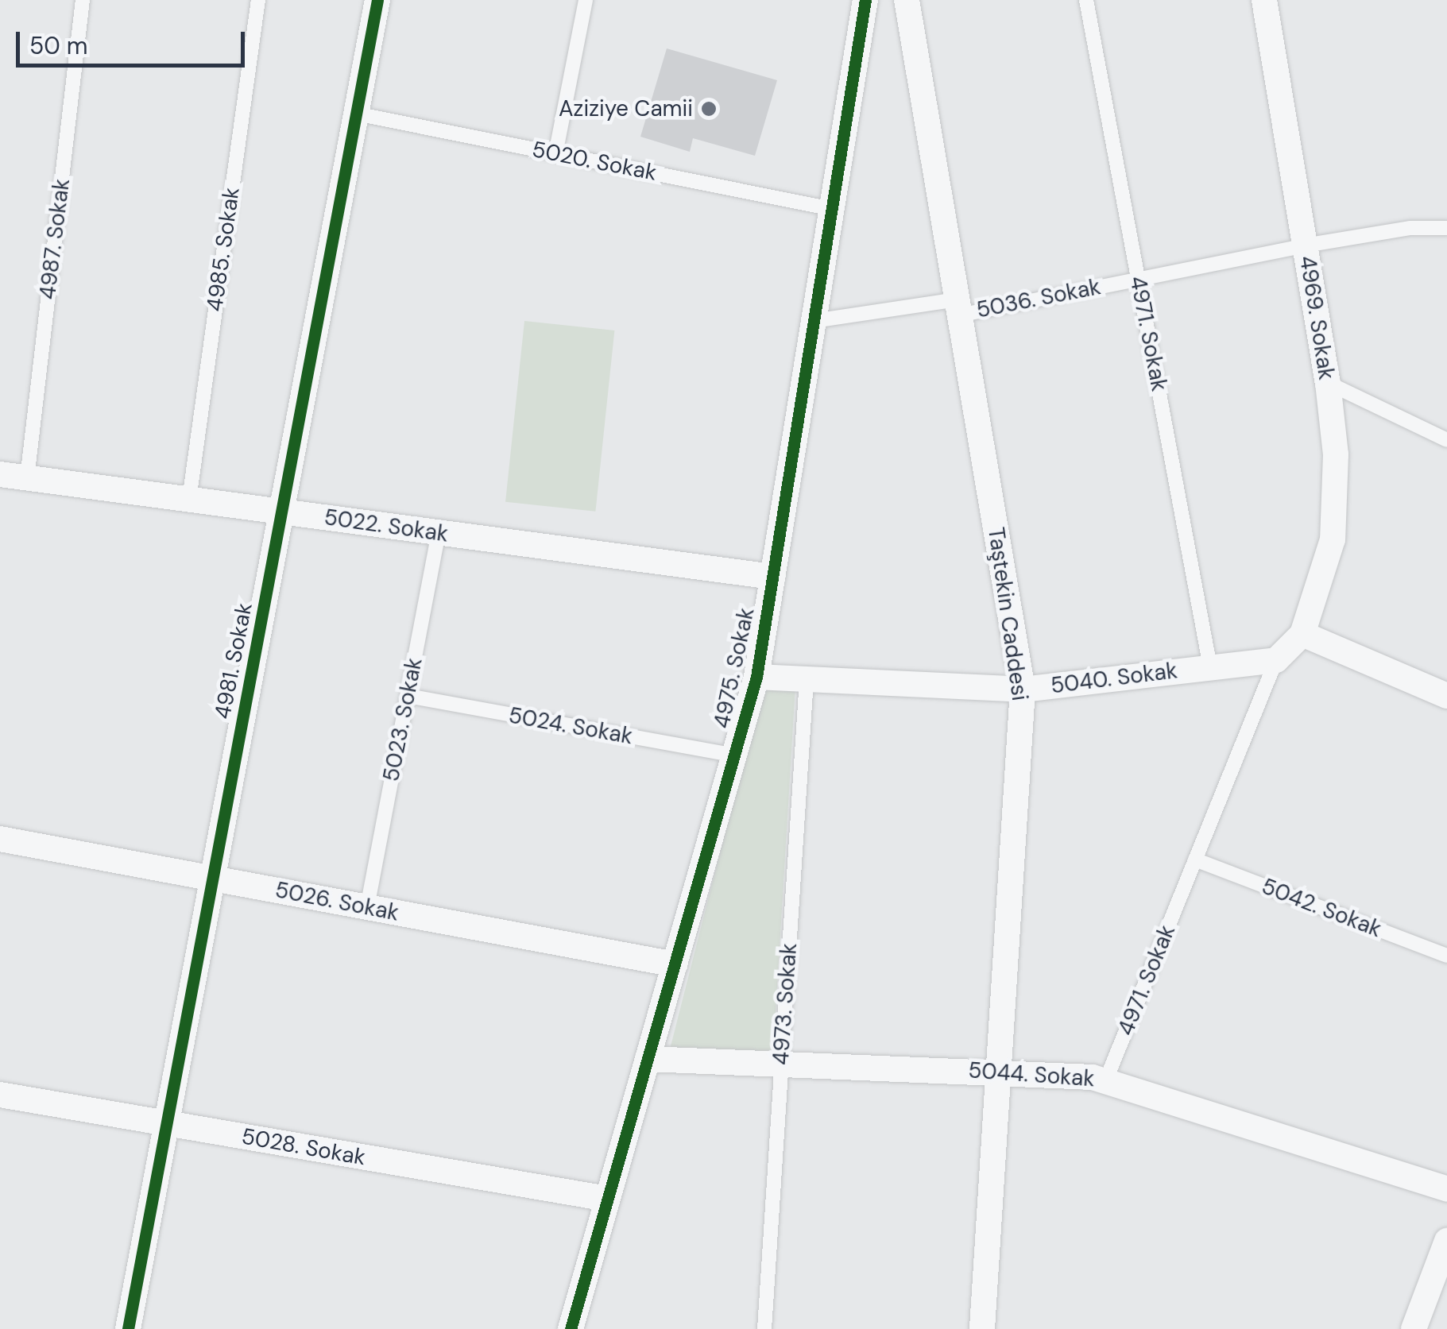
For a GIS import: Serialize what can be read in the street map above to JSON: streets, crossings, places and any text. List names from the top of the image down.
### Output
{
  "streets": {
    "street": [
      "4969. Sokak",
      "5022. Sokak",
      "Taştekin Caddesi",
      "4981. Sokak",
      "4975. Sokak",
      "5040. Sokak",
      "5026. Sokak",
      "5044. Sokak",
      "5028. Sokak"
    ],
    "lane": [
      "5020. Sokak",
      "4987. Sokak",
      "4985. Sokak",
      "5036. Sokak",
      "4971. Sokak",
      "5023. Sokak",
      "5024. Sokak",
      "5042. Sokak",
      "4973. Sokak"
    ]
  },
  "crossings": [
    ["5020. Sokak", "4981. Sokak"],
    ["5020. Sokak", "4975. Sokak"],
    ["4987. Sokak", "5022. Sokak"],
    ["4985. Sokak", "5022. Sokak"],
    ["5036. Sokak", "4969. Sokak"],
    ["5036. Sokak", "4971. Sokak"],
    ["5036. Sokak", "Taştekin Caddesi"],
    ["5036. Sokak", "4975. Sokak"],
    ["4971. Sokak", "5040. Sokak"],
    ["4971. Sokak", "5042. Sokak"],
    ["4971. Sokak", "5044. Sokak"],
    ["5022. Sokak", "4981. Sokak"],
    ["5022. Sokak", "4975. Sokak"],
    ["5022. Sokak", "5023. Sokak"],
    ["Taştekin Caddesi", "5040. Sokak"],
    ["Taştekin Caddesi", "5044. Sokak"],
    ["4981. Sokak", "5026. Sokak"],
    ["4981. Sokak", "5028. Sokak"],
    ["4975. Sokak", "5040. Sokak"],
    ["4975. Sokak", "5024. Sokak"],
    ["4975. Sokak", "5026. Sokak"],
    ["4975. Sokak", "5044. Sokak"],
    ["4975. Sokak", "5028. Sokak"],
    ["5040. Sokak", "4973. Sokak"],
    ["5023. Sokak", "5024. Sokak"],
    ["5023. Sokak", "5026. Sokak"],
    ["4973. Sokak", "5044. Sokak"]
  ],
  "places": ["Aziziye Camii"],
  "scale_bar": "50 m"
}
